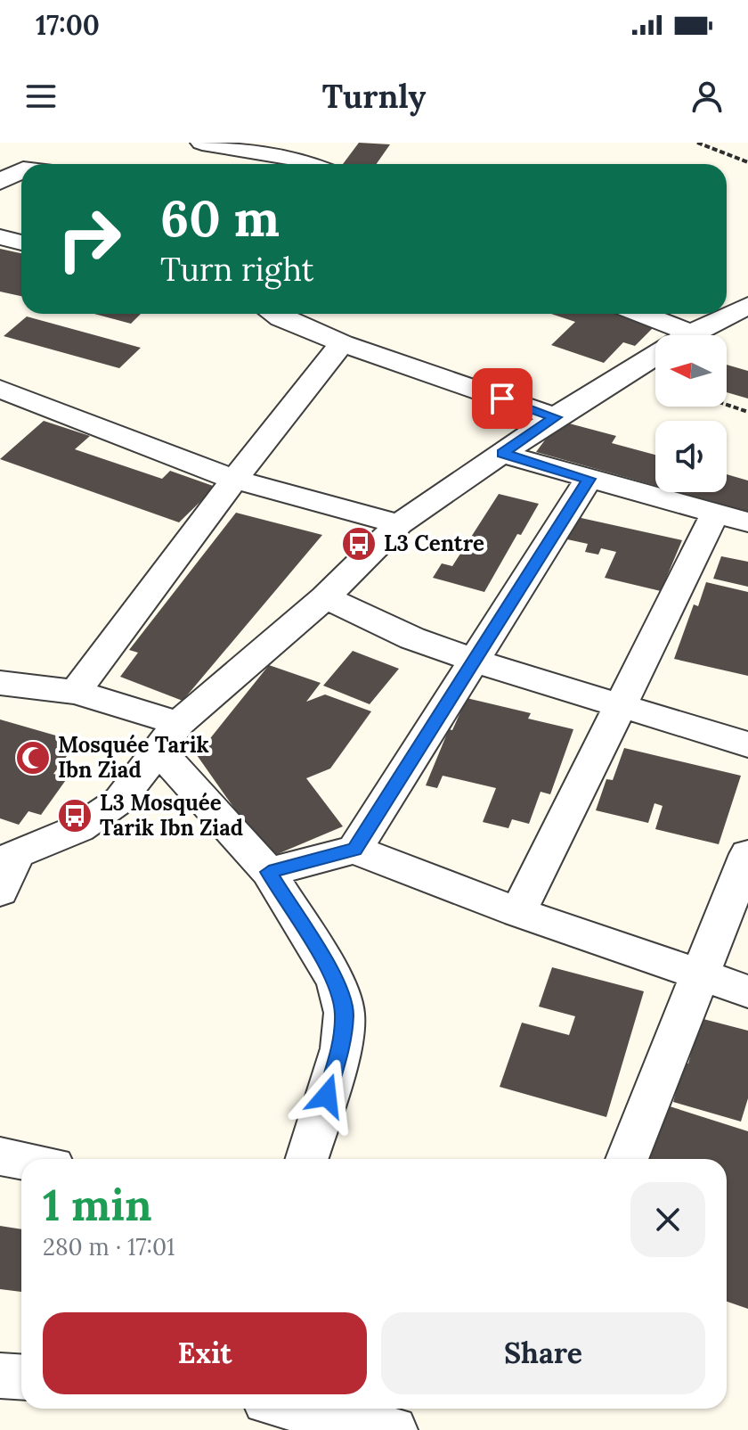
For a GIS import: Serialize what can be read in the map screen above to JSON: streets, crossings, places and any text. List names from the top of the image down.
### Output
{
  "places": {
    "bus stop": ["L3 Centre", "L3 Mosquée Tarik Ibn Ziad"],
    "mosque": ["Mosquée Tarik Ibn Ziad"]
  },
  "north": "left",
  "page": {
    "status": "17:00",
    "header": "Turnly",
    "turn": ["60 m", "Turn right"],
    "heading": ["1 min", "280 m · 17:01"],
    "buttons": ["Exit", "Share"]
  }
}
